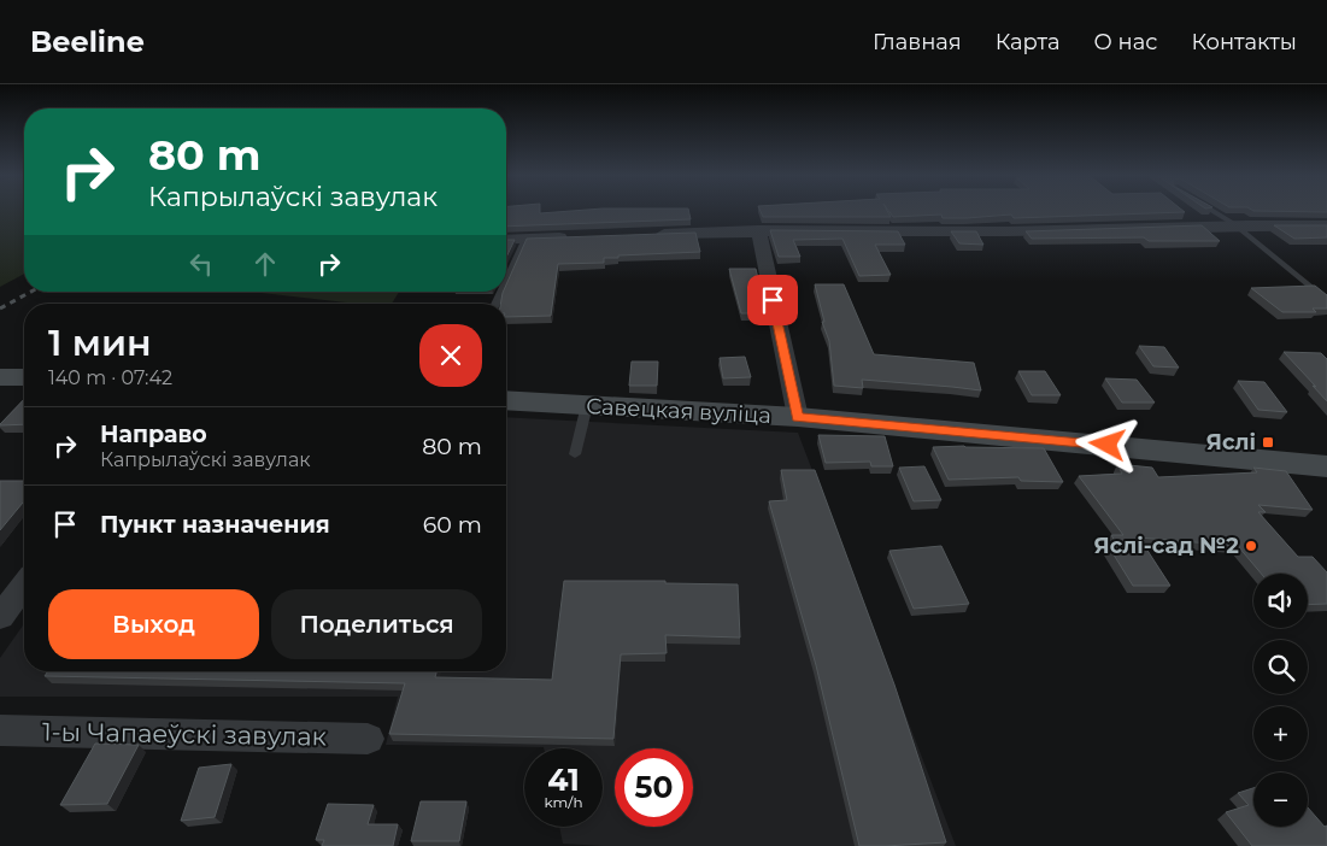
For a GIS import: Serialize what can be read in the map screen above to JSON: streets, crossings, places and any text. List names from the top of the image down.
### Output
{
  "streets": {
    "main road": ["Савецкая вуліца"],
    "street": ["1-ы Чапаеўскі завулак"]
  },
  "places": {
    "transit": ["Яслі"],
    "other": ["Яслі-сад №2"]
  },
  "page": {
    "header": "Beeline",
    "nav": [
      "Главная",
      "Карта",
      "О нас",
      "Контакты"
    ],
    "turn": ["80 m", "Капрылаўскі завулак"],
    "heading": ["1 мин", "140 m · 07:42"],
    "list": [
      {
        "name": "Направо",
        "note": "Капрылаўскі завулак",
        "value": "80 m"
      },
      {
        "name": "Пункт назначения",
        "value": "60 m"
      }
    ],
    "map_buttons": ["+", "−"],
    "buttons": ["Выход", "Поделиться"],
    "speed": "41 km/h",
    "limit": "50"
  }
}
